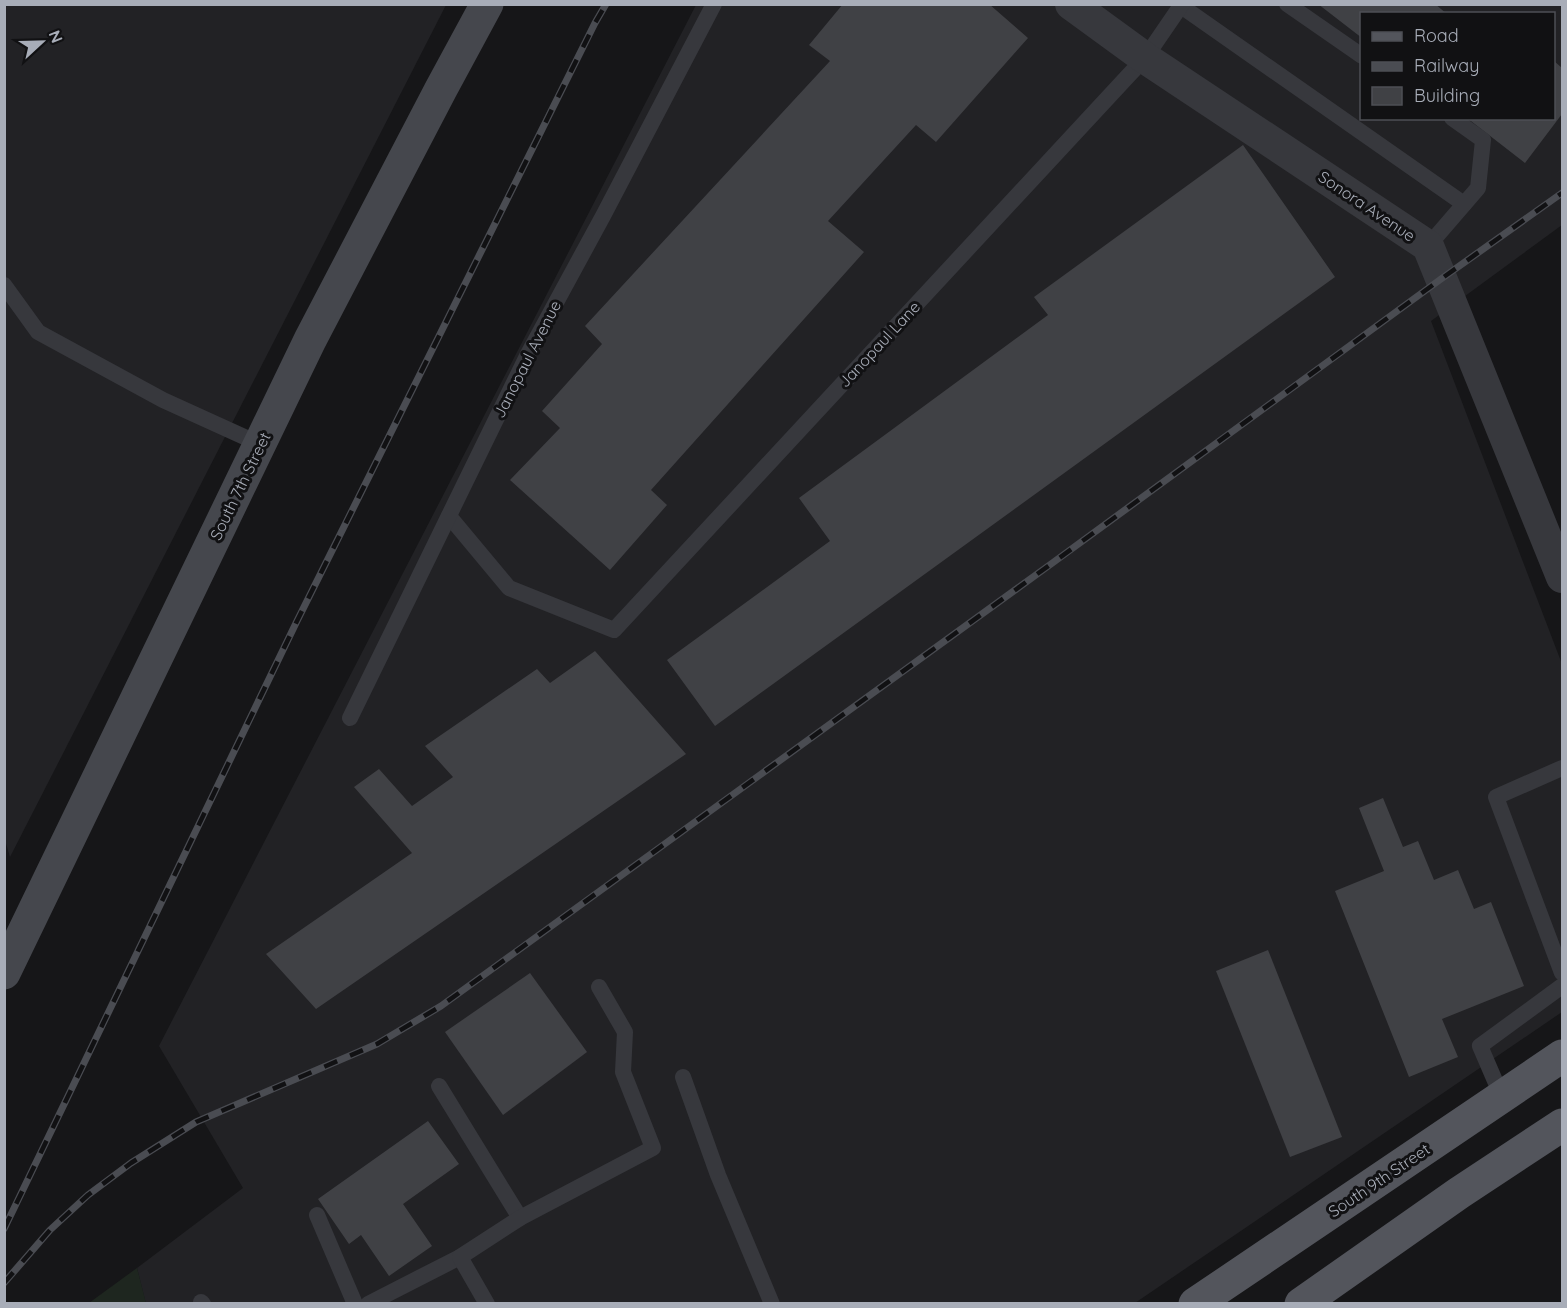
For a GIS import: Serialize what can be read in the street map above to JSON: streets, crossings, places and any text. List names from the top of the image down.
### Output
{
  "streets": {
    "main road": ["South 9th Street"],
    "street": ["Sonora Avenue", "South 7th Street"],
    "lane": ["Janopaul Lane", "Janopaul Avenue"]
  },
  "crossings": [
    ["Sonora Avenue", "Janopaul Lane"],
    ["Janopaul Lane", "Janopaul Avenue"]
  ],
  "legend": ["Road", "Railway", "Building"],
  "north": "right"
}
